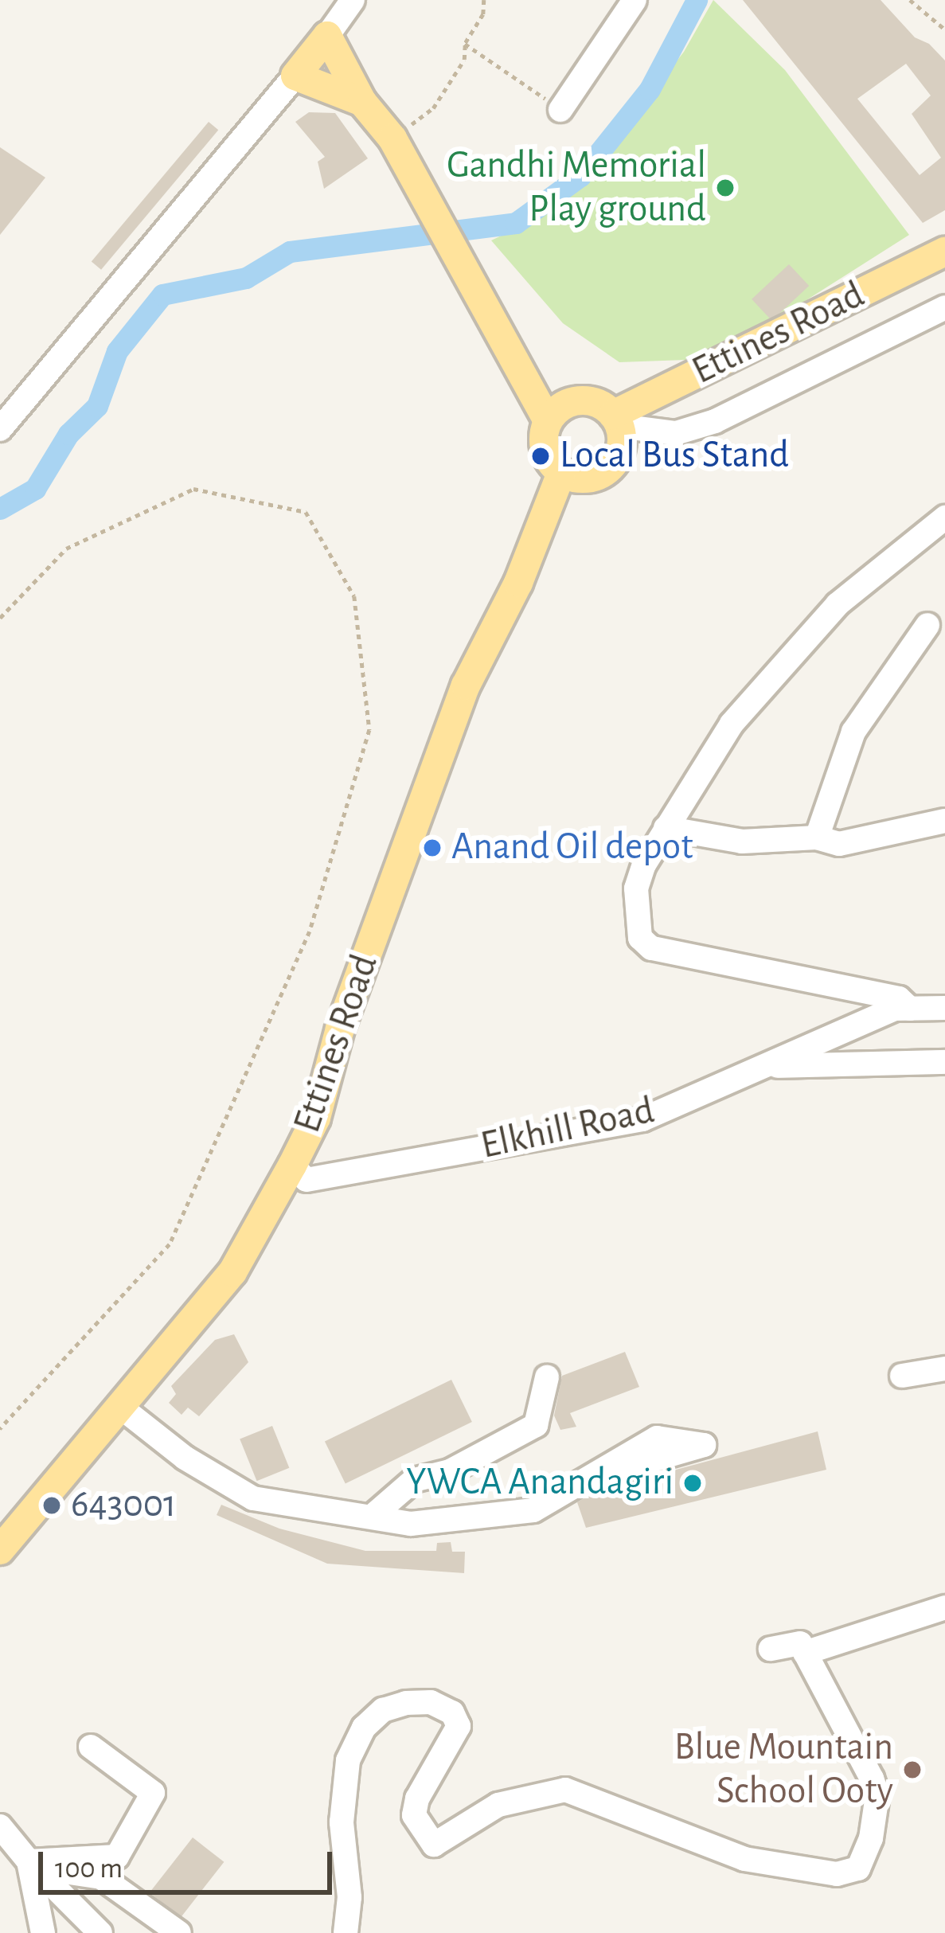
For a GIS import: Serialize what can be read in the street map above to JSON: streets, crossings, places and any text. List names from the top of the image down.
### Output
{
  "streets": {
    "main road": ["Ettines Road"],
    "street": ["Elkhill Road"]
  },
  "crossings": [
    ["Ettines Road", "Elkhill Road"]
  ],
  "places": [
    "Gandhi Memorial Play ground",
    "Local Bus Stand",
    "Anand Oil depot",
    "YWCA Anandagiri",
    "643001",
    "Blue Mountain School Ooty"
  ],
  "scale_bar": "100 m"
}
